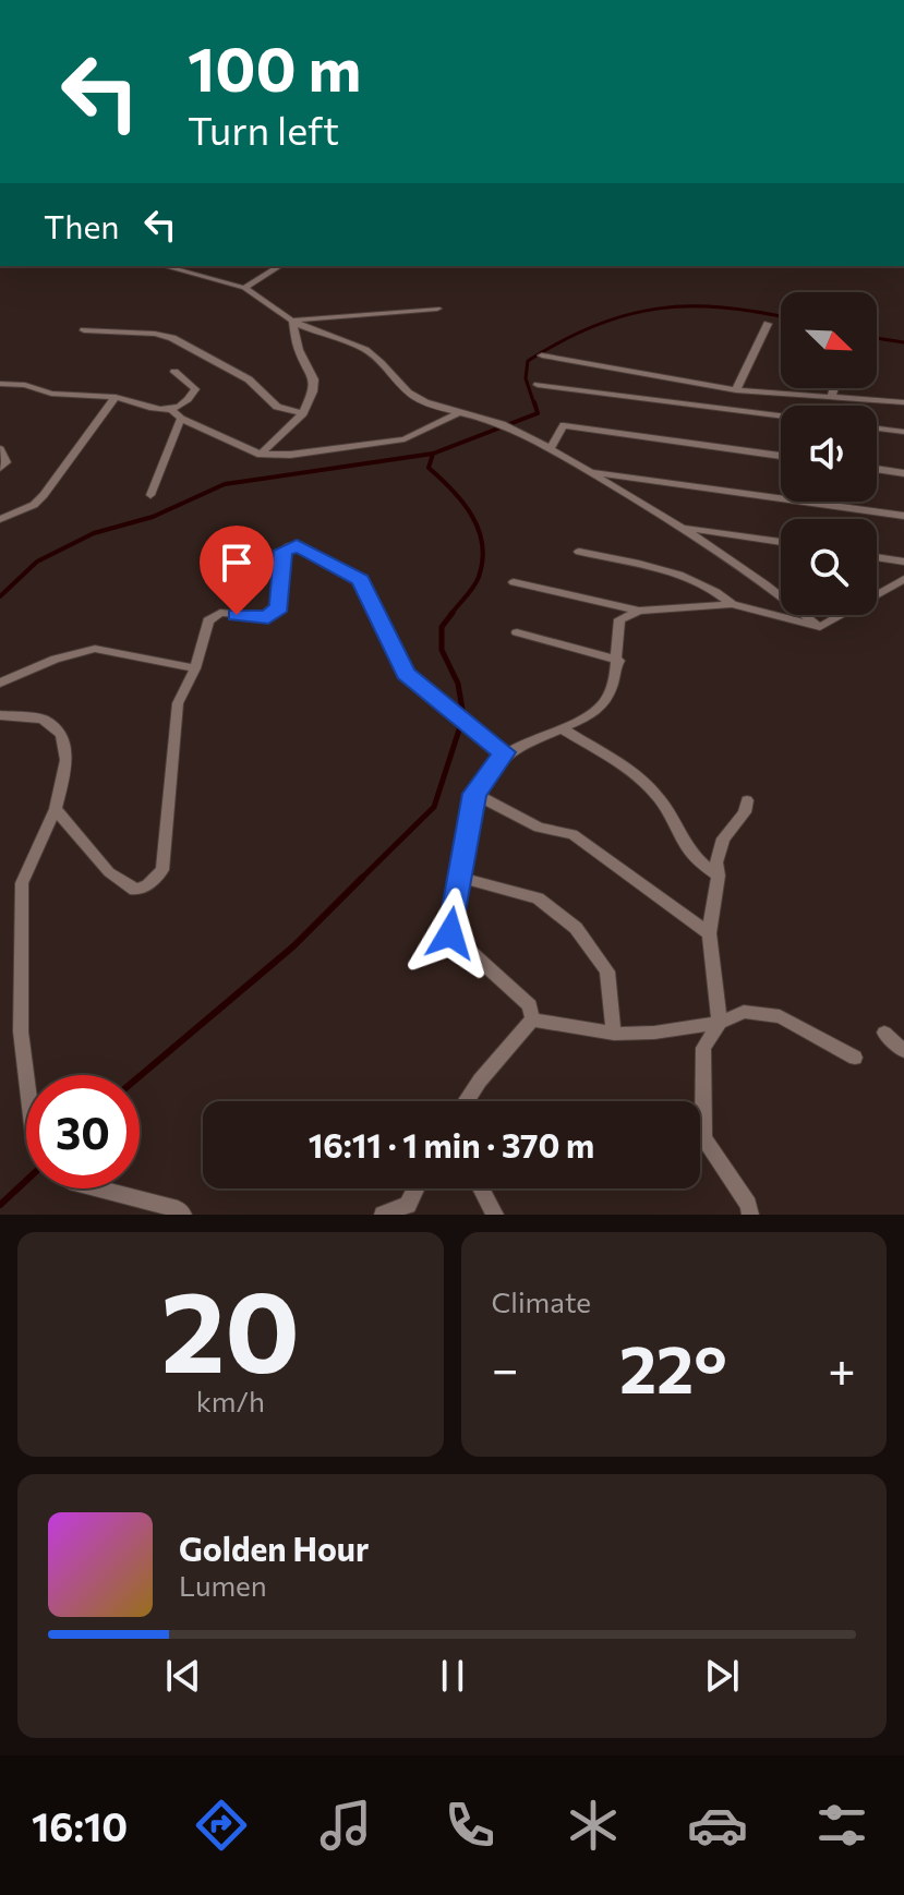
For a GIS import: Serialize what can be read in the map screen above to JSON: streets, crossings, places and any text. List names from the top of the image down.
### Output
{
  "north": "bottom right",
  "page": {
    "turn": ["100 m", "Turn left"],
    "then": "Then",
    "limit": "30",
    "trip": "16:11 · 1 min · 370 m",
    "tile": [
      ["20", "km/h"],
      "Climate"
    ],
    "heat": ["−", "22°", "+"],
    "song": ["Golden Hour", "Lumen"],
    "tabs": "16:10"
  }
}
